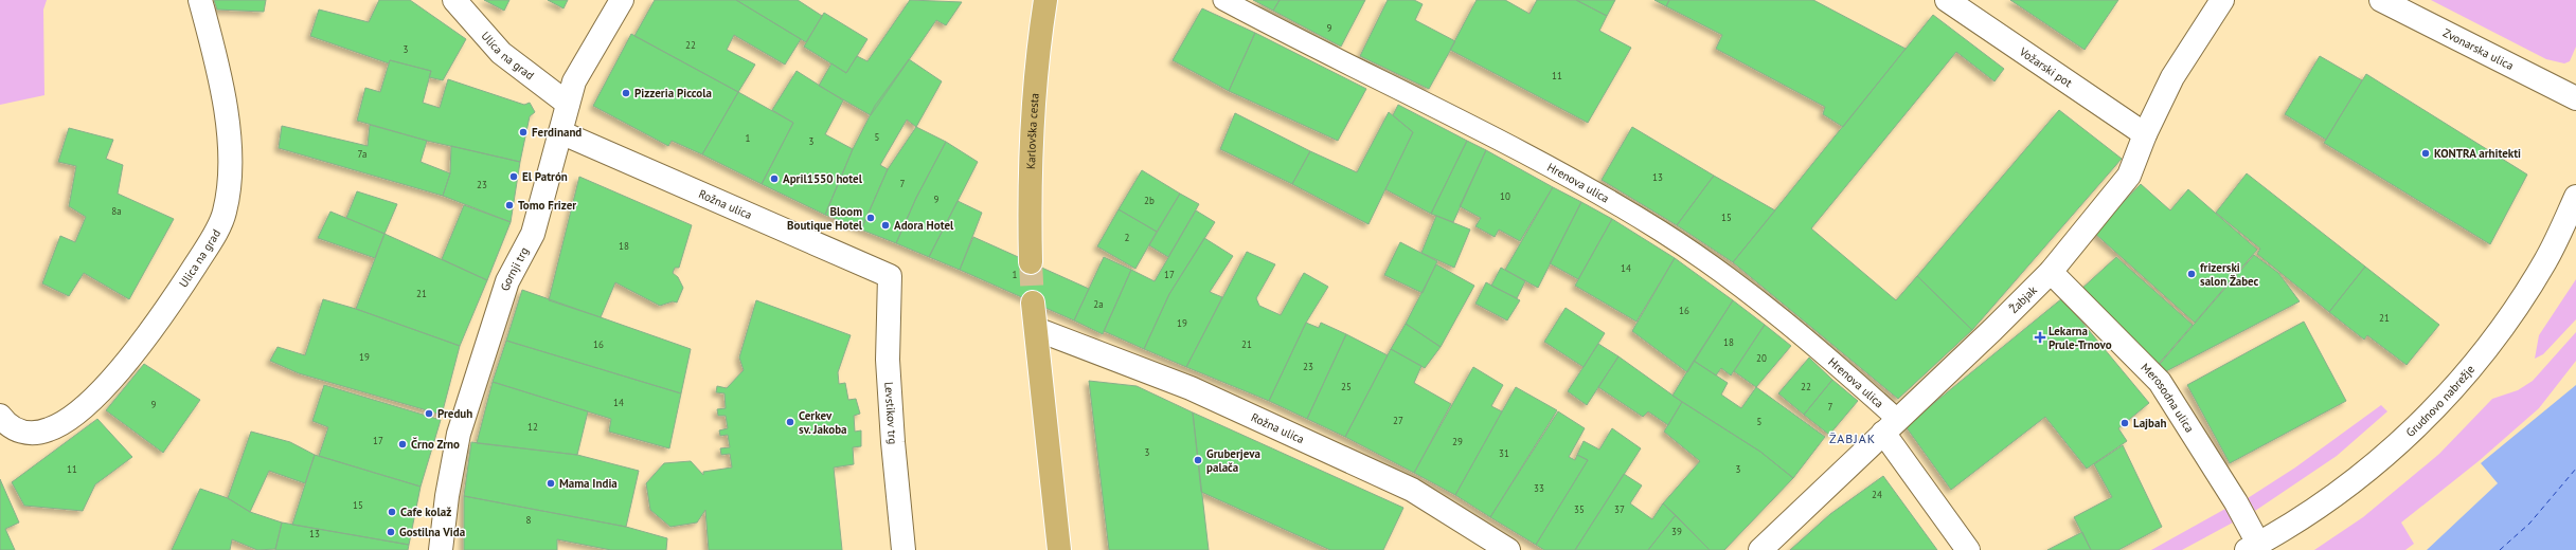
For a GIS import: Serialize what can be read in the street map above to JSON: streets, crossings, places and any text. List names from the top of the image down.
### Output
{
  "streets": {
    "main road": ["Karlovška cesta"],
    "street": [
      "Zvonarska ulica",
      "Ulica na grad",
      "Vožarski pot",
      "Hrenova ulica",
      "Rožna ulica",
      "Gornji trg",
      "Žabjak",
      "Merosodna ulica",
      "Grudnovo nabrežje",
      "Levstikov trg"
    ]
  },
  "crossings": [
    ["Ulica na grad", "Gornji trg"],
    ["Vožarski pot", "Žabjak"],
    ["Hrenova ulica", "Žabjak"],
    ["Rožna ulica", "Gornji trg"],
    ["Rožna ulica", "Levstikov trg"],
    ["Žabjak", "Merosodna ulica"],
    ["Merosodna ulica", "Grudnovo nabrežje"]
  ],
  "districts": ["ŽABJAK"],
  "places": {
    "other": [
      "Pizzeria Piccola",
      "Ferdinand",
      "KONTRA arhitekti",
      "El Patrón",
      "April1550 hotel",
      "Tomo Frizer",
      "Bloom Boutique Hotel",
      "Adora Hotel",
      "frizerski salon Žabec",
      "Preduh",
      "Cerkev sv. Jakoba",
      "Lajbah",
      "Črno Zrno",
      "Gruberjeva palača",
      "Mama India",
      "Cafe kolaž",
      "Gostilna Vida"
    ],
    "health": ["Lekarna Prule-Trnovo"]
  },
  "house_numbers": [
    "9",
    "22",
    "3",
    "11",
    "5",
    "1",
    "3",
    "7a",
    "13",
    "7",
    "23",
    "10",
    "9",
    "2b",
    "8a",
    "15",
    "2",
    "18",
    "14",
    "1",
    "17",
    "21",
    "2a",
    "16",
    "21",
    "19",
    "18",
    "16",
    "21",
    "19",
    "20",
    "23",
    "25",
    "22",
    "14",
    "9",
    "7",
    "27",
    "5",
    "12",
    "17",
    "29",
    "3",
    "31",
    "11",
    "3",
    "33",
    "24",
    "15",
    "35",
    "37",
    "8",
    "39",
    "13"
  ]
}
